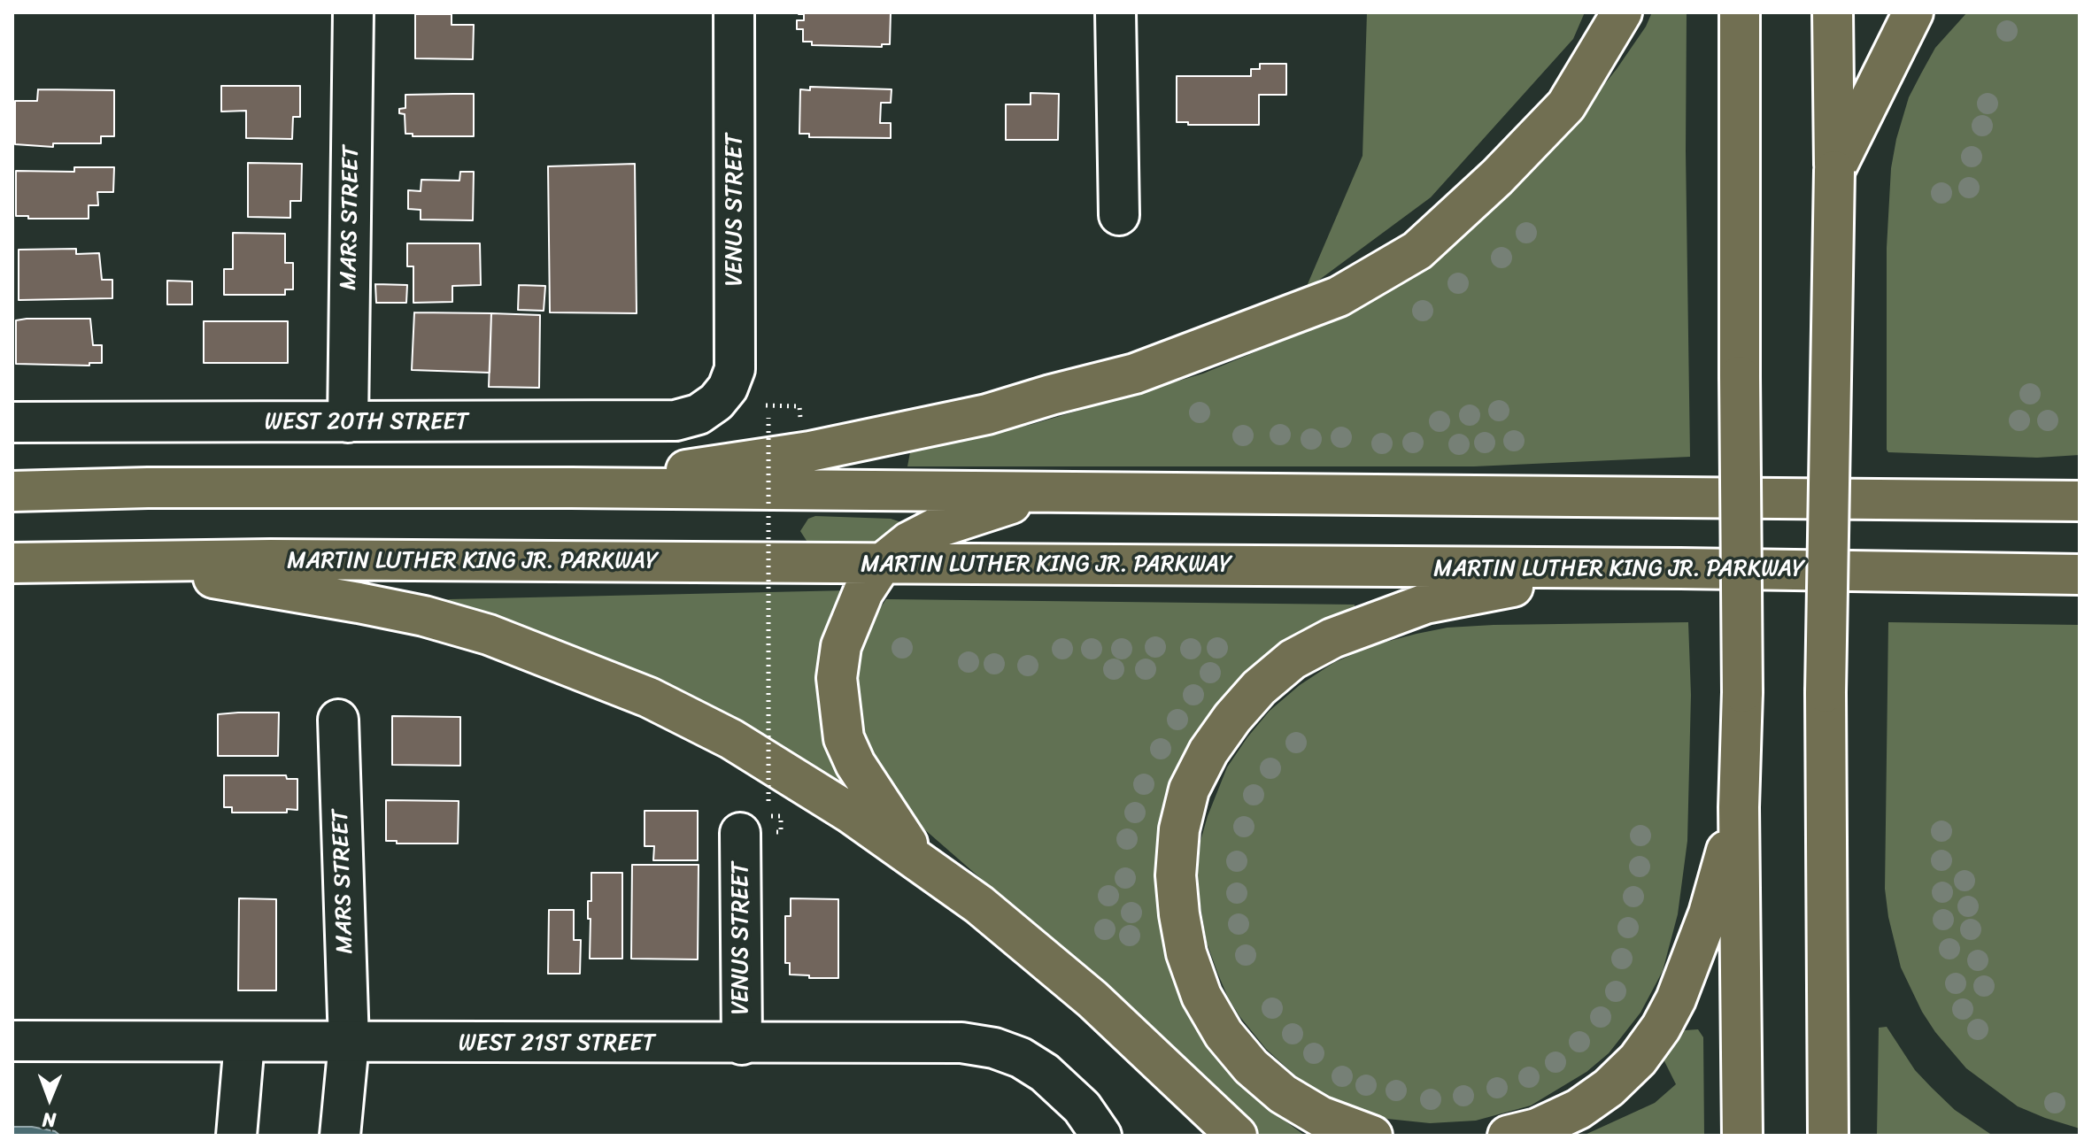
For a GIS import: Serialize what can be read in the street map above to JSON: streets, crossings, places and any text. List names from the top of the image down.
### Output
{
  "streets": {
    "highway": ["MARTIN LUTHER KING JR. PARKWAY"],
    "street": [
      "VENUS STREET",
      "MARS STREET",
      "WEST 20TH STREET",
      "WEST 21ST STREET"
    ]
  },
  "crossings": [
    ["VENUS STREET", "WEST 20TH STREET"],
    ["VENUS STREET", "WEST 21ST STREET"],
    ["MARS STREET", "WEST 20TH STREET"],
    ["MARS STREET", "WEST 21ST STREET"]
  ],
  "north": "bottom"
}
